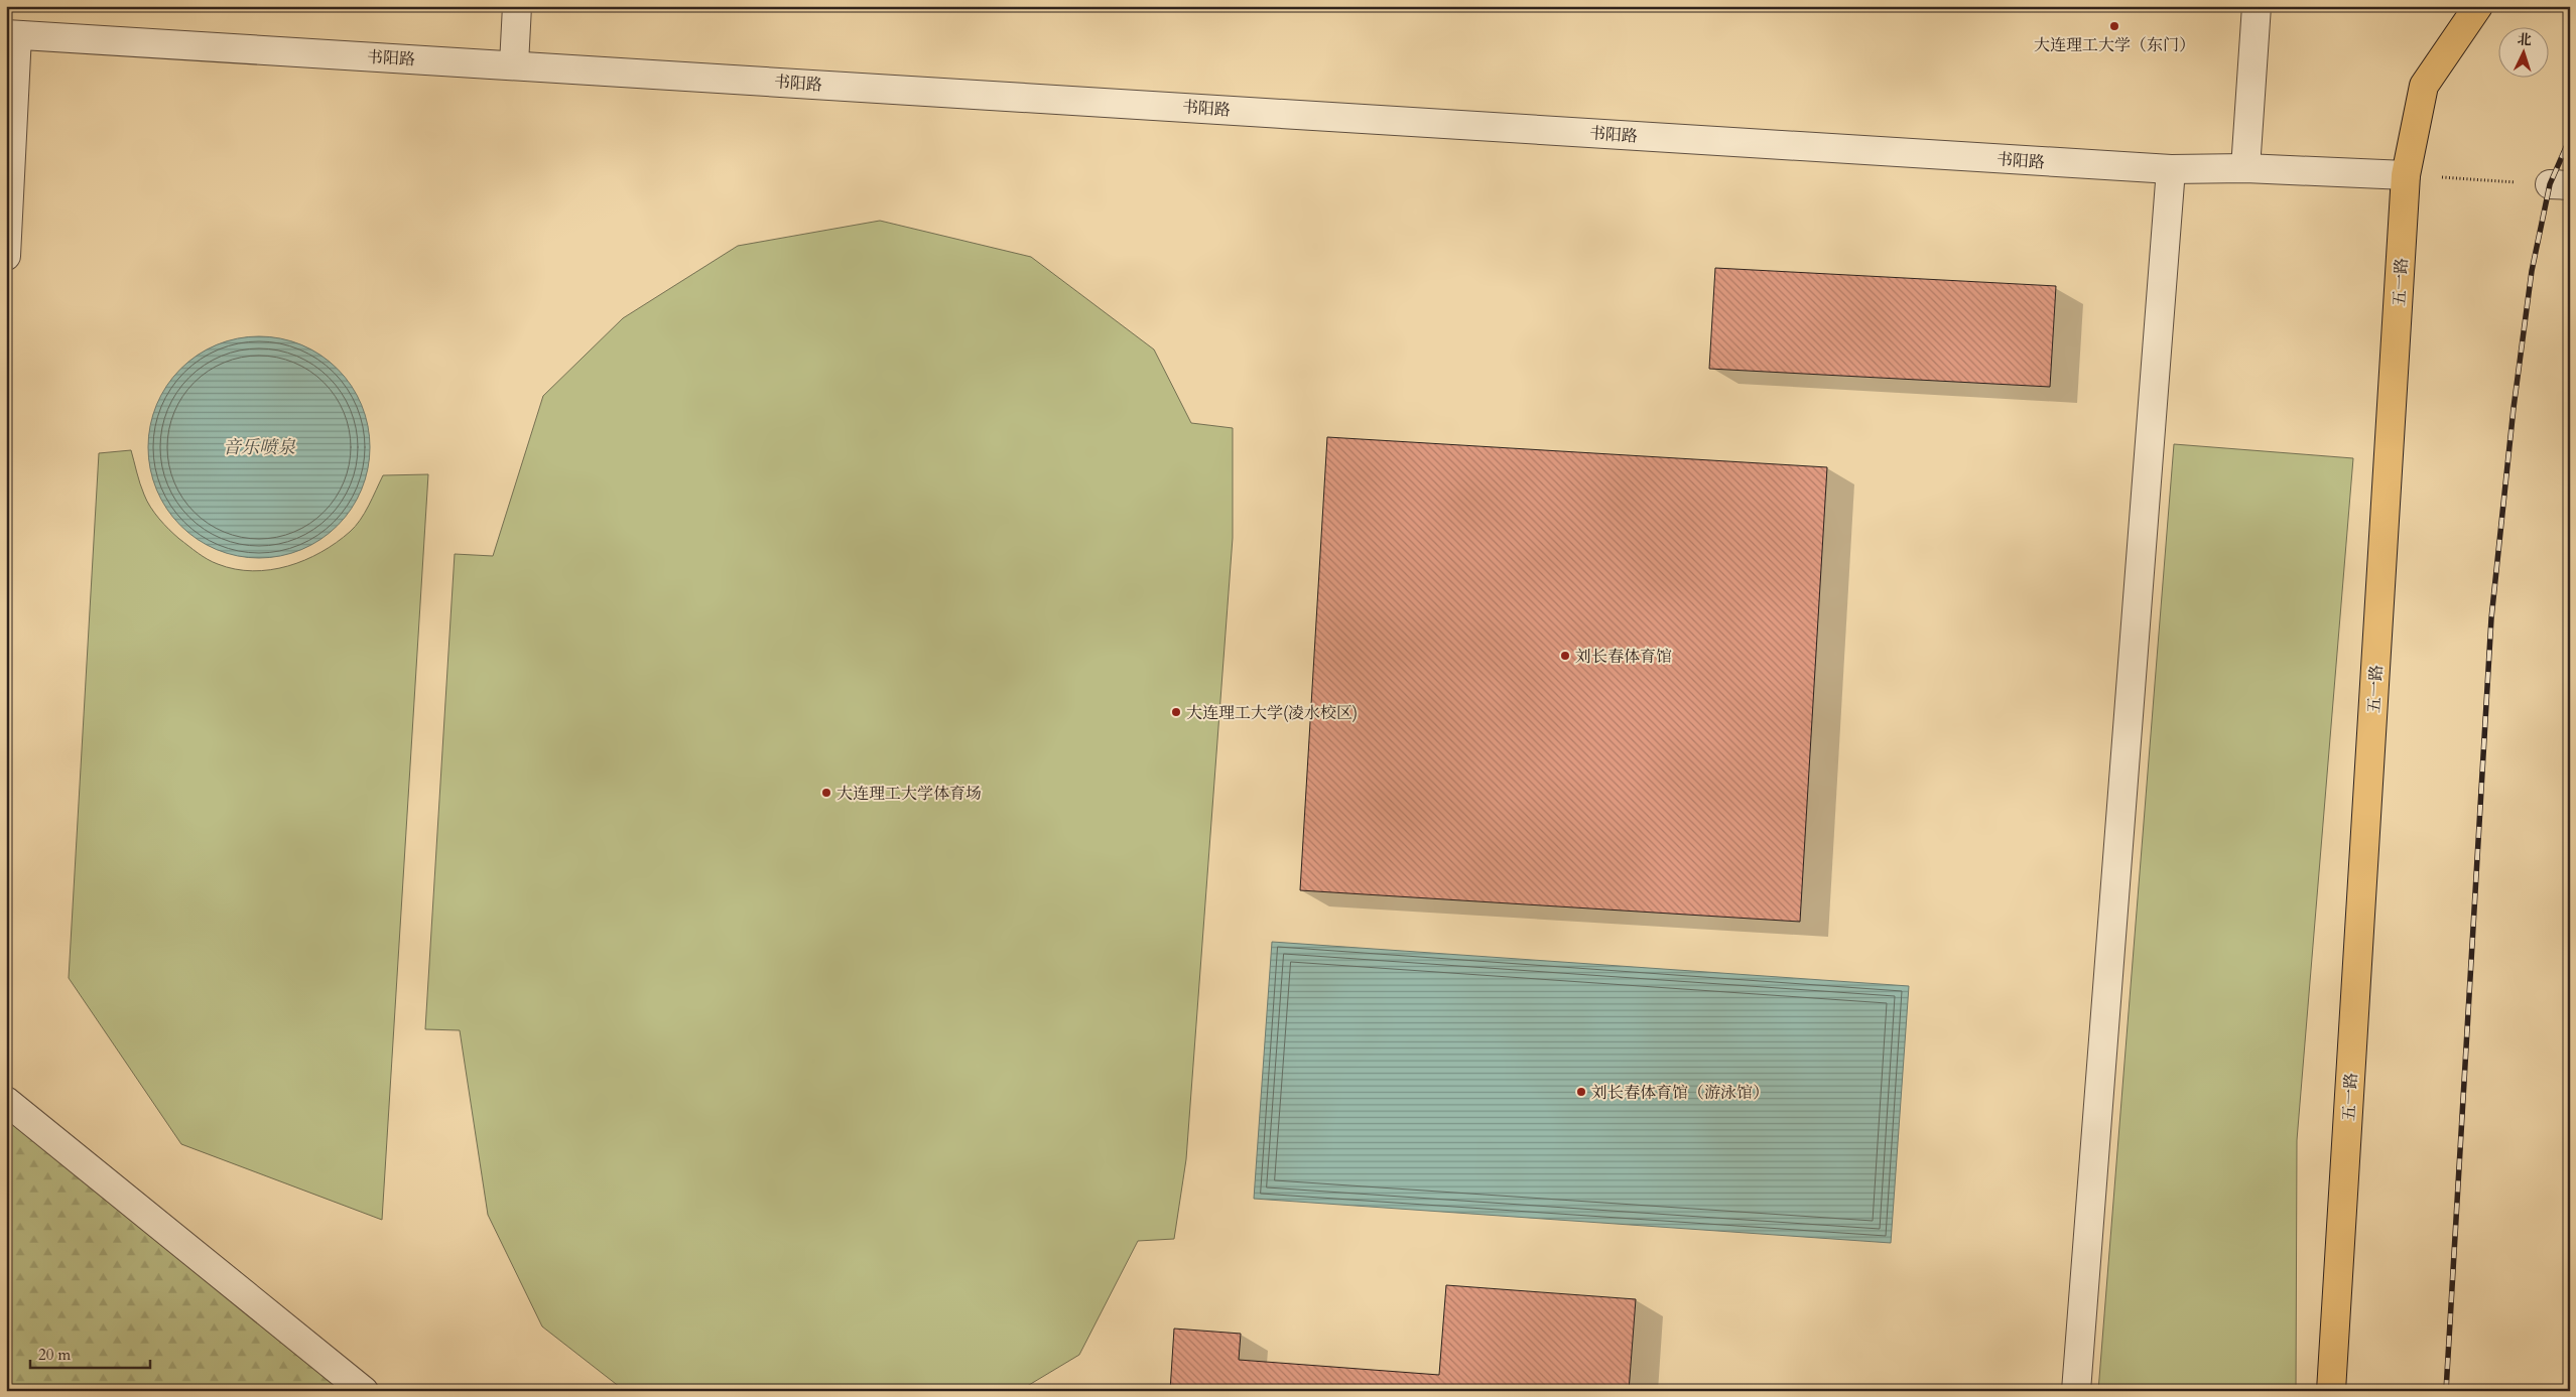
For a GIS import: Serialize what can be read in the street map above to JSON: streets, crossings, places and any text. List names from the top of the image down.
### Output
{
  "streets": {
    "main road": ["五一路"],
    "street": ["书阳路"]
  },
  "crossings": [
    ["书阳路", "五一路"]
  ],
  "water": ["音乐喷泉"],
  "places": [
    "大连理工大学（东门）",
    "刘长春体育馆",
    "大连理工大学(凌水校区)",
    "大连理工大学体育场",
    "刘长春体育馆（游泳馆）"
  ],
  "scale_bar": "20 m",
  "north": "top"
}
